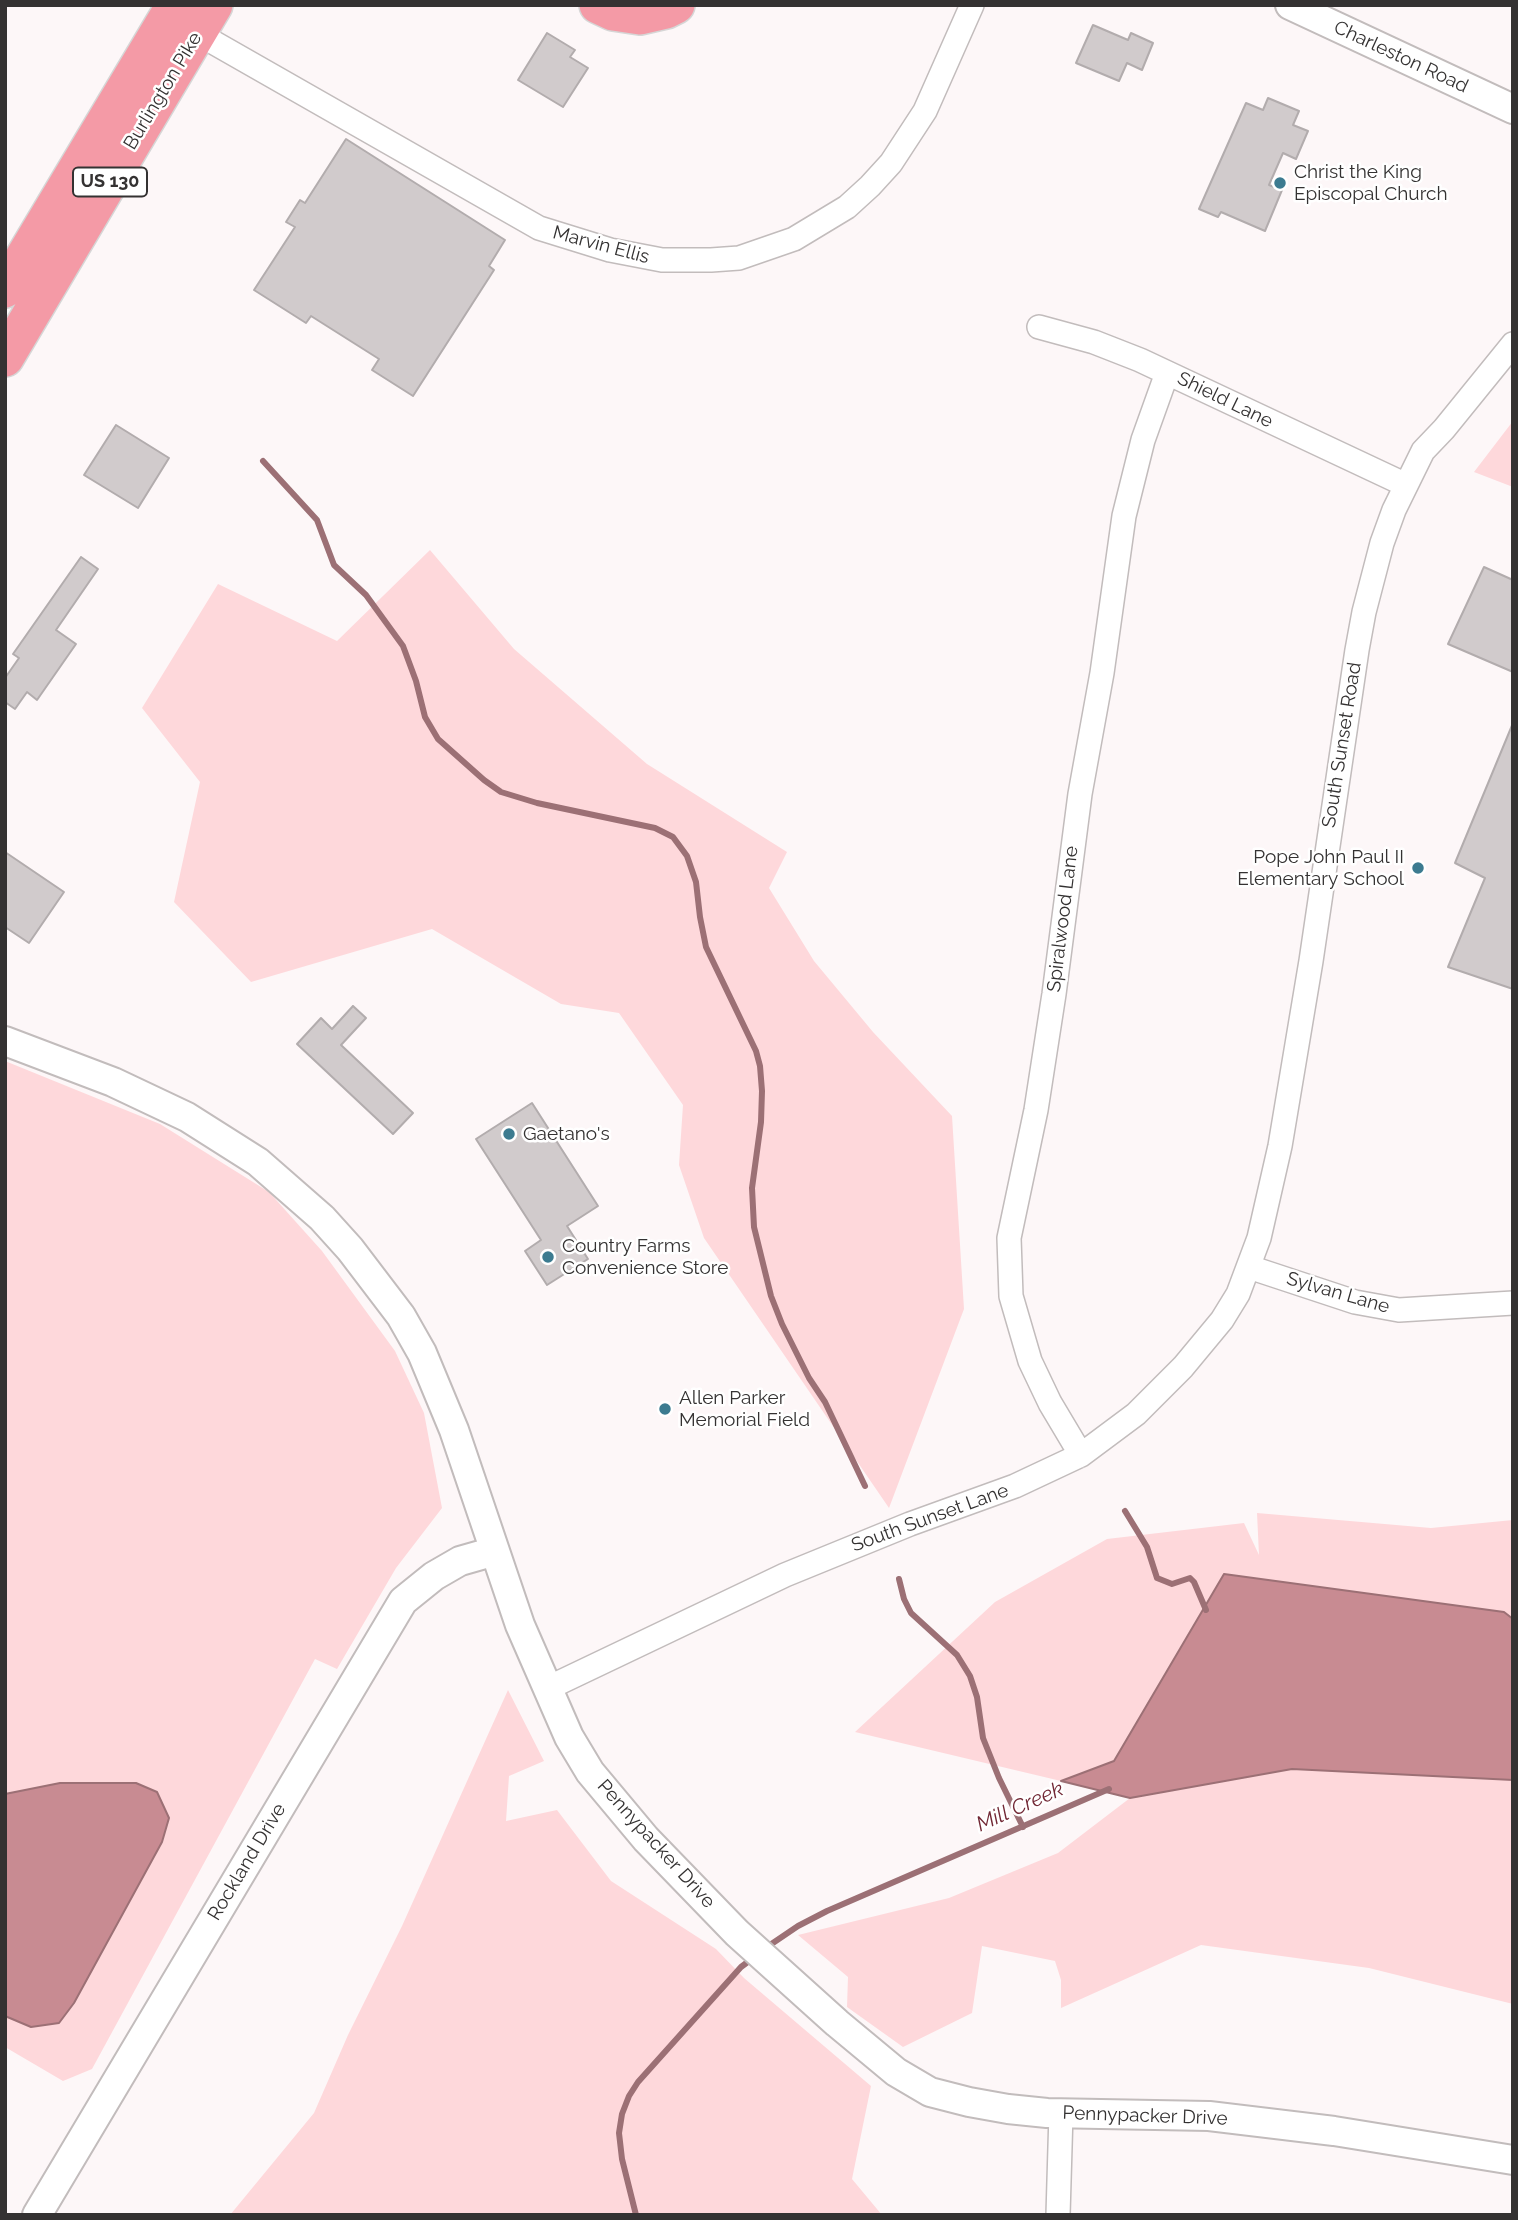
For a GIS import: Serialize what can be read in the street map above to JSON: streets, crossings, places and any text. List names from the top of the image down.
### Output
{
  "streets": {
    "highway": ["Burlington Pike", "US 130"],
    "street": [
      "Charleston Road",
      "Marvin Ellis",
      "Shield Lane",
      "South Sunset Road",
      "Spiralwood Lane",
      "Sylvan Lane",
      "South Sunset Lane",
      "Pennypacker Drive",
      "Rockland Drive"
    ]
  },
  "crossings": [
    ["Burlington Pike", "Marvin Ellis"],
    ["Shield Lane", "South Sunset Road"],
    ["Shield Lane", "Spiralwood Lane"],
    ["South Sunset Road", "Sylvan Lane"],
    ["South Sunset Road", "South Sunset Lane"],
    ["Spiralwood Lane", "South Sunset Lane"],
    ["Sylvan Lane", "South Sunset Lane"],
    ["South Sunset Lane", "Pennypacker Drive"],
    ["Pennypacker Drive", "Rockland Drive"]
  ],
  "water": ["Mill Creek"],
  "places": [
    "Christ the King Episcopal Church",
    "Pope John Paul II Elementary School",
    "Gaetano's",
    "Country Farms Convenience Store",
    "Allen Parker Memorial Field"
  ]
}
